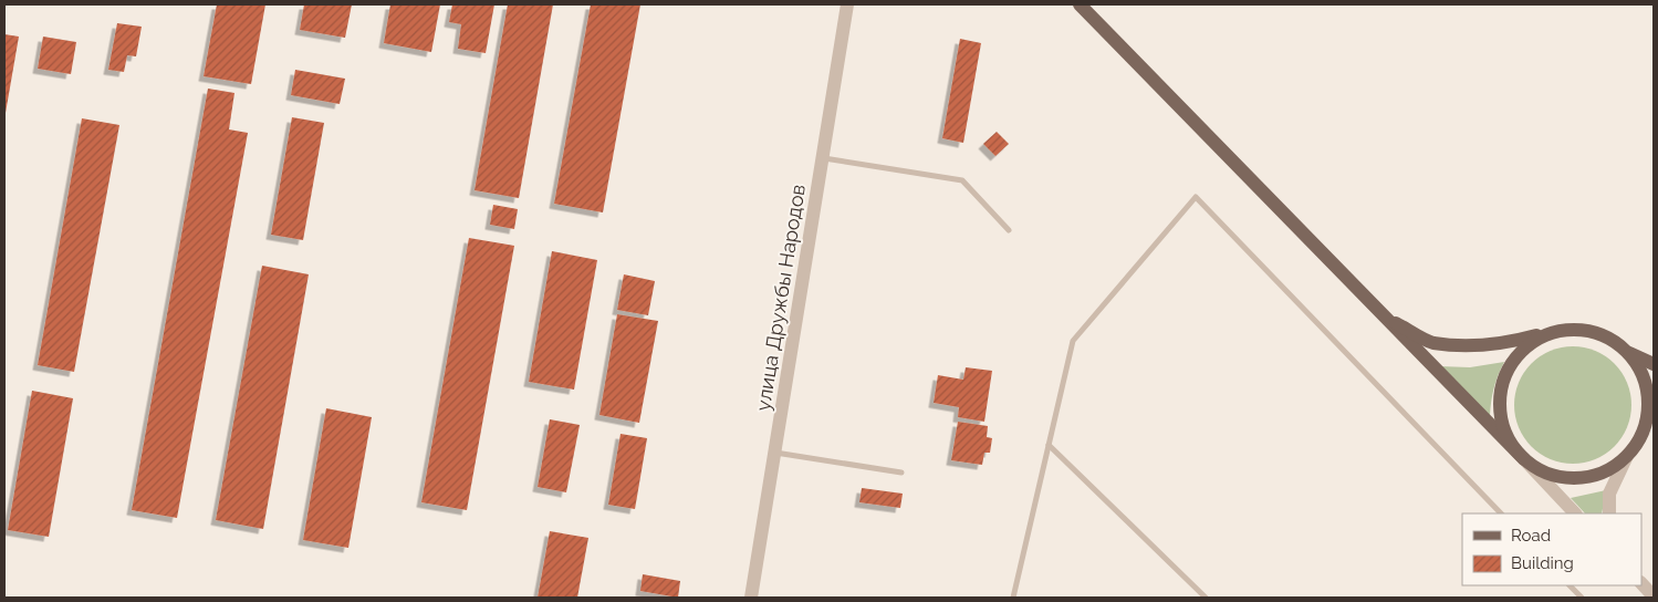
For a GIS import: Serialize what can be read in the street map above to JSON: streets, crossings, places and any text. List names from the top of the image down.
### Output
{
  "streets": {
    "street": ["улица Дружбы Народов"]
  },
  "legend": ["Road", "Building"]
}
